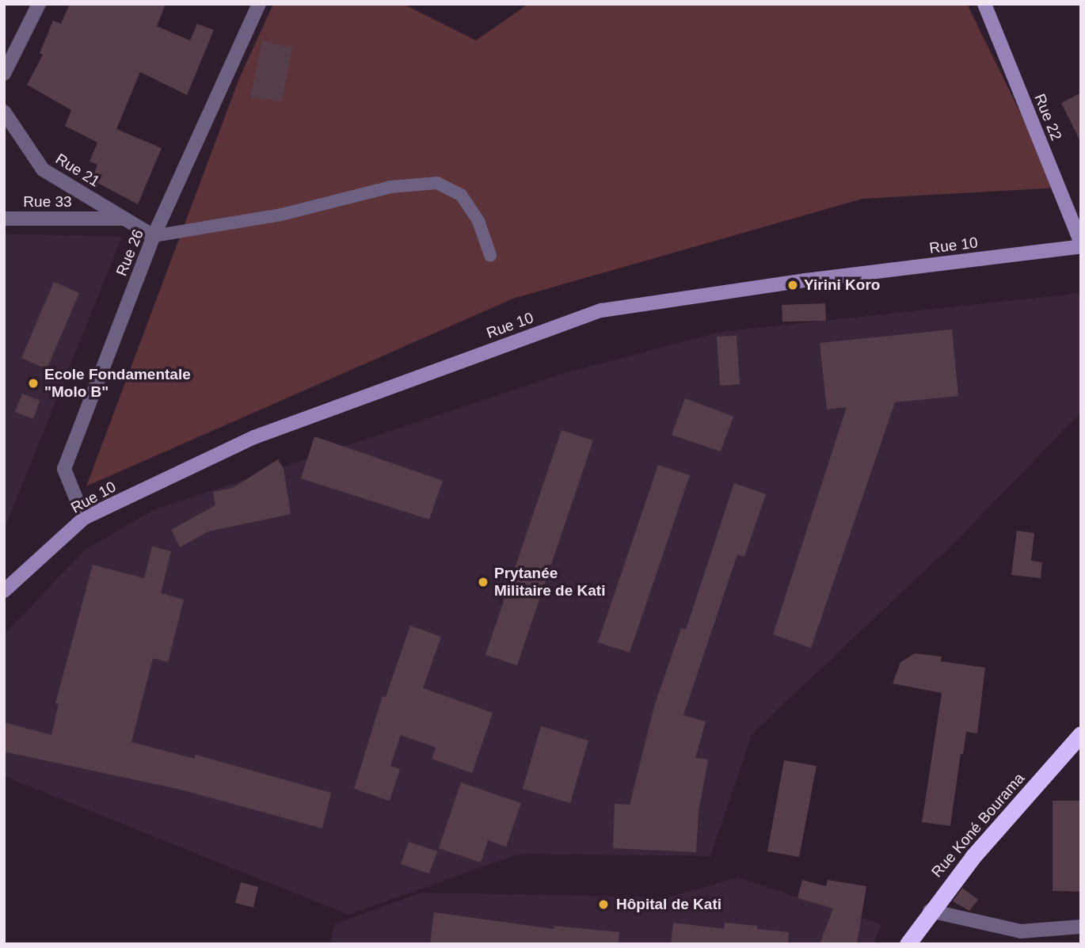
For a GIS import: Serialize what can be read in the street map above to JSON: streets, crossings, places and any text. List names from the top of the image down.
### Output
{
  "streets": {
    "highway": ["Rue Koné Bourama"],
    "main road": ["Rue 22", "Rue 10"],
    "street": ["Rue 21", "Rue 33", "Rue 26"]
  },
  "crossings": [
    ["Rue 22", "Rue 10"],
    ["Rue 21", "Rue 33"],
    ["Rue 21", "Rue 26"],
    ["Rue 10", "Rue 26"]
  ],
  "places": [
    "Yirini Koro",
    "Ecole Fondamentale \"Molo B\"",
    "Prytanée Militaire de Kati",
    "Hôpital de Kati"
  ]
}
